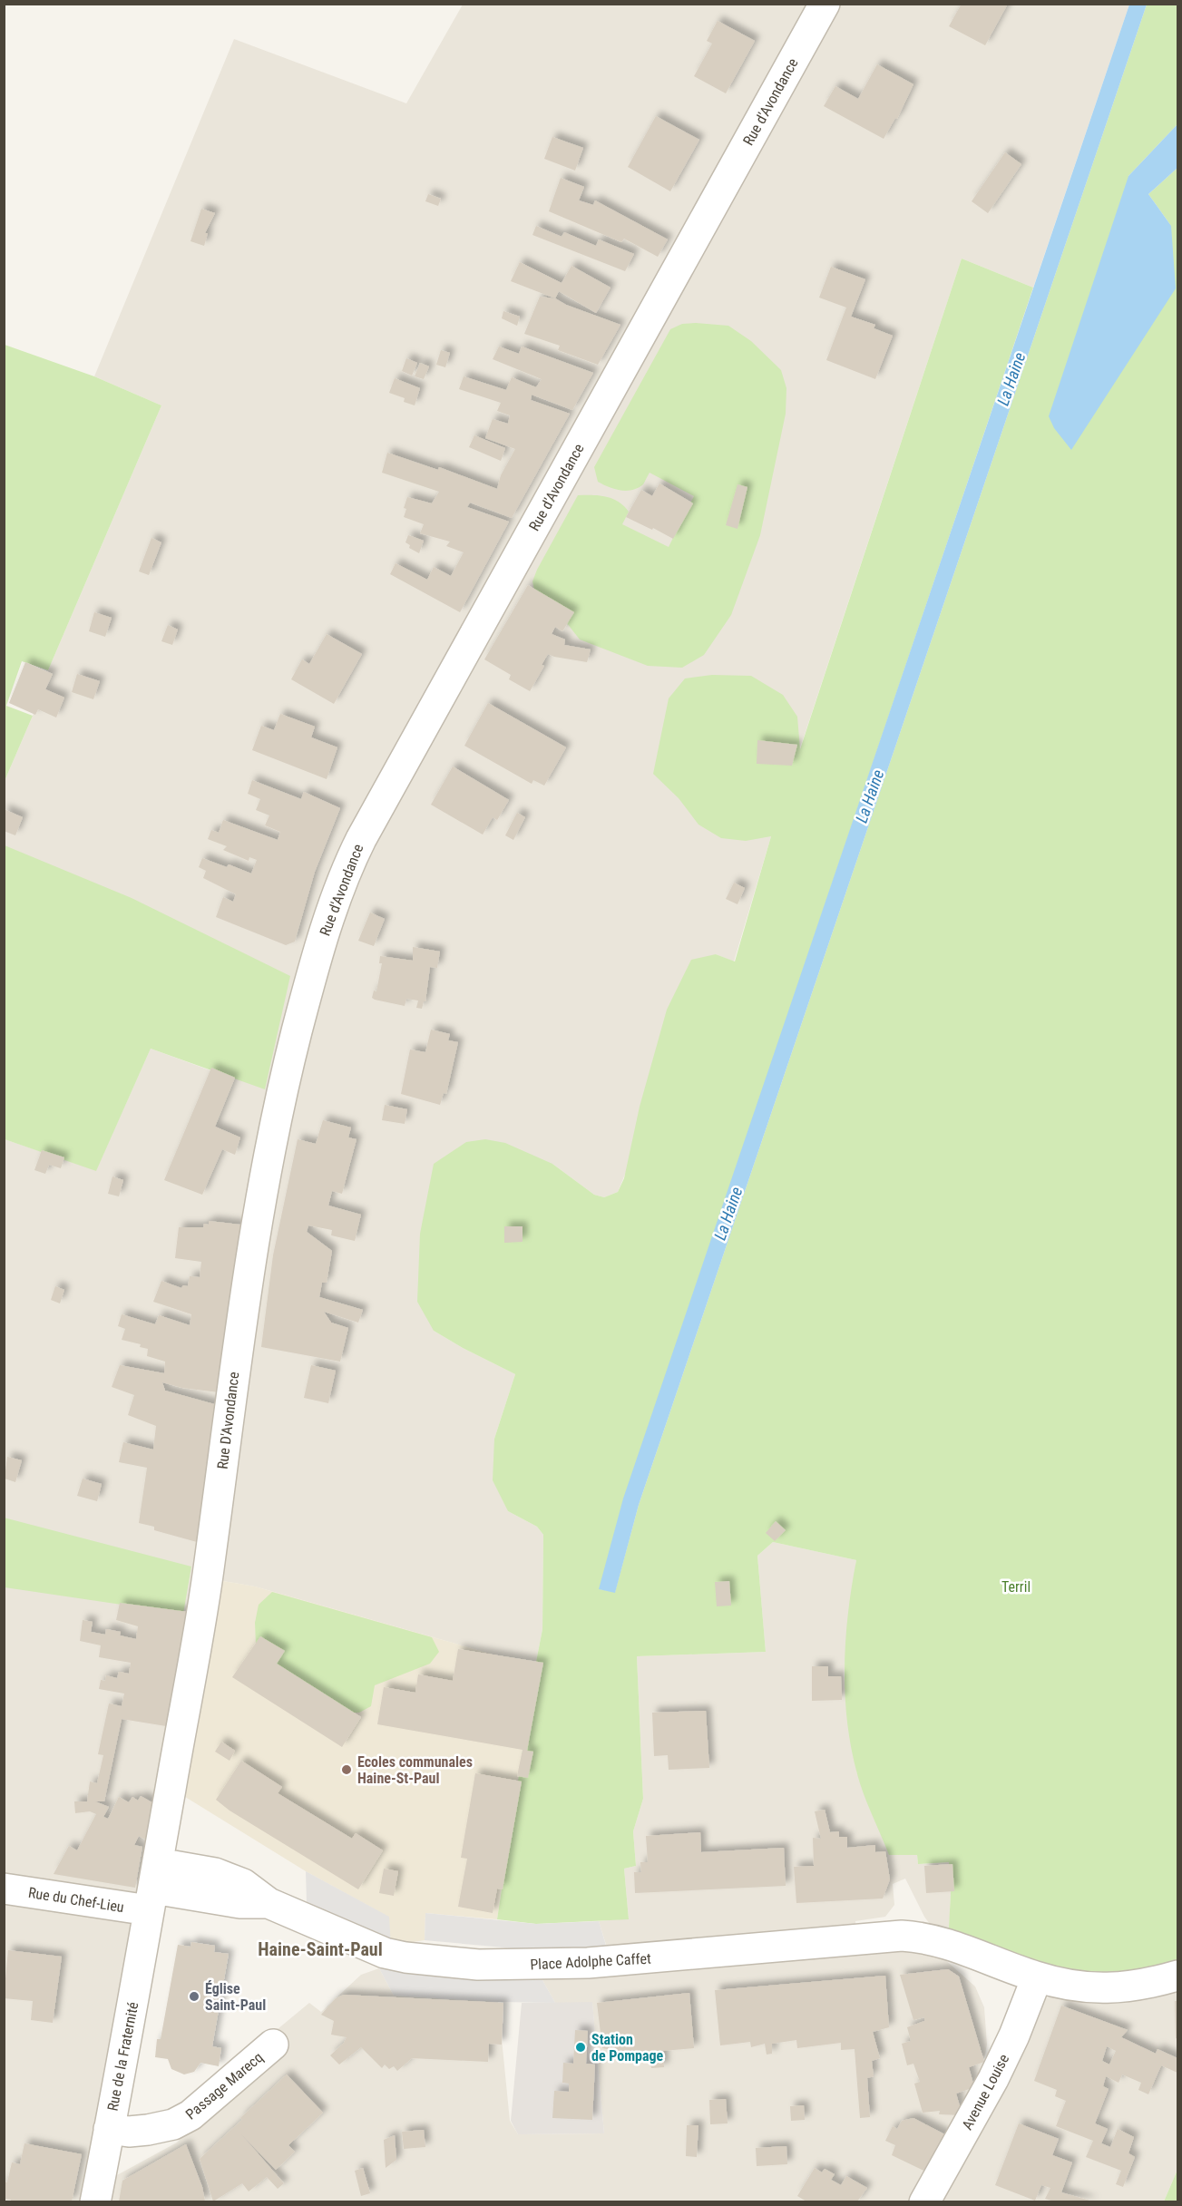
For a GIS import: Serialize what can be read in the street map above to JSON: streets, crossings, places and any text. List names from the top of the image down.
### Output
{
  "streets": {
    "street": [
      "Rue d'Avondance",
      "Rue D'Avondance",
      "Rue du Chef-Lieu",
      "Place Adolphe Caffet",
      "Rue de la Fraternité",
      "Passage Marecq",
      "Avenue Louise"
    ]
  },
  "crossings": [
    ["Rue d'Avondance", "Rue D'Avondance"],
    ["Rue D'Avondance", "Rue du Chef-Lieu"],
    ["Rue D'Avondance", "Place Adolphe Caffet"],
    ["Rue D'Avondance", "Rue de la Fraternité"],
    ["Rue du Chef-Lieu", "Place Adolphe Caffet"],
    ["Rue du Chef-Lieu", "Rue de la Fraternité"],
    ["Place Adolphe Caffet", "Rue de la Fraternité"],
    ["Place Adolphe Caffet", "Avenue Louise"],
    ["Rue de la Fraternité", "Passage Marecq"]
  ],
  "districts": ["Haine-Saint-Paul"],
  "water": ["La Haine"],
  "parks": ["Terril"],
  "places": ["Ecoles communales Haine-St-Paul", "Église Saint-Paul", "Station de Pompage"]
}
